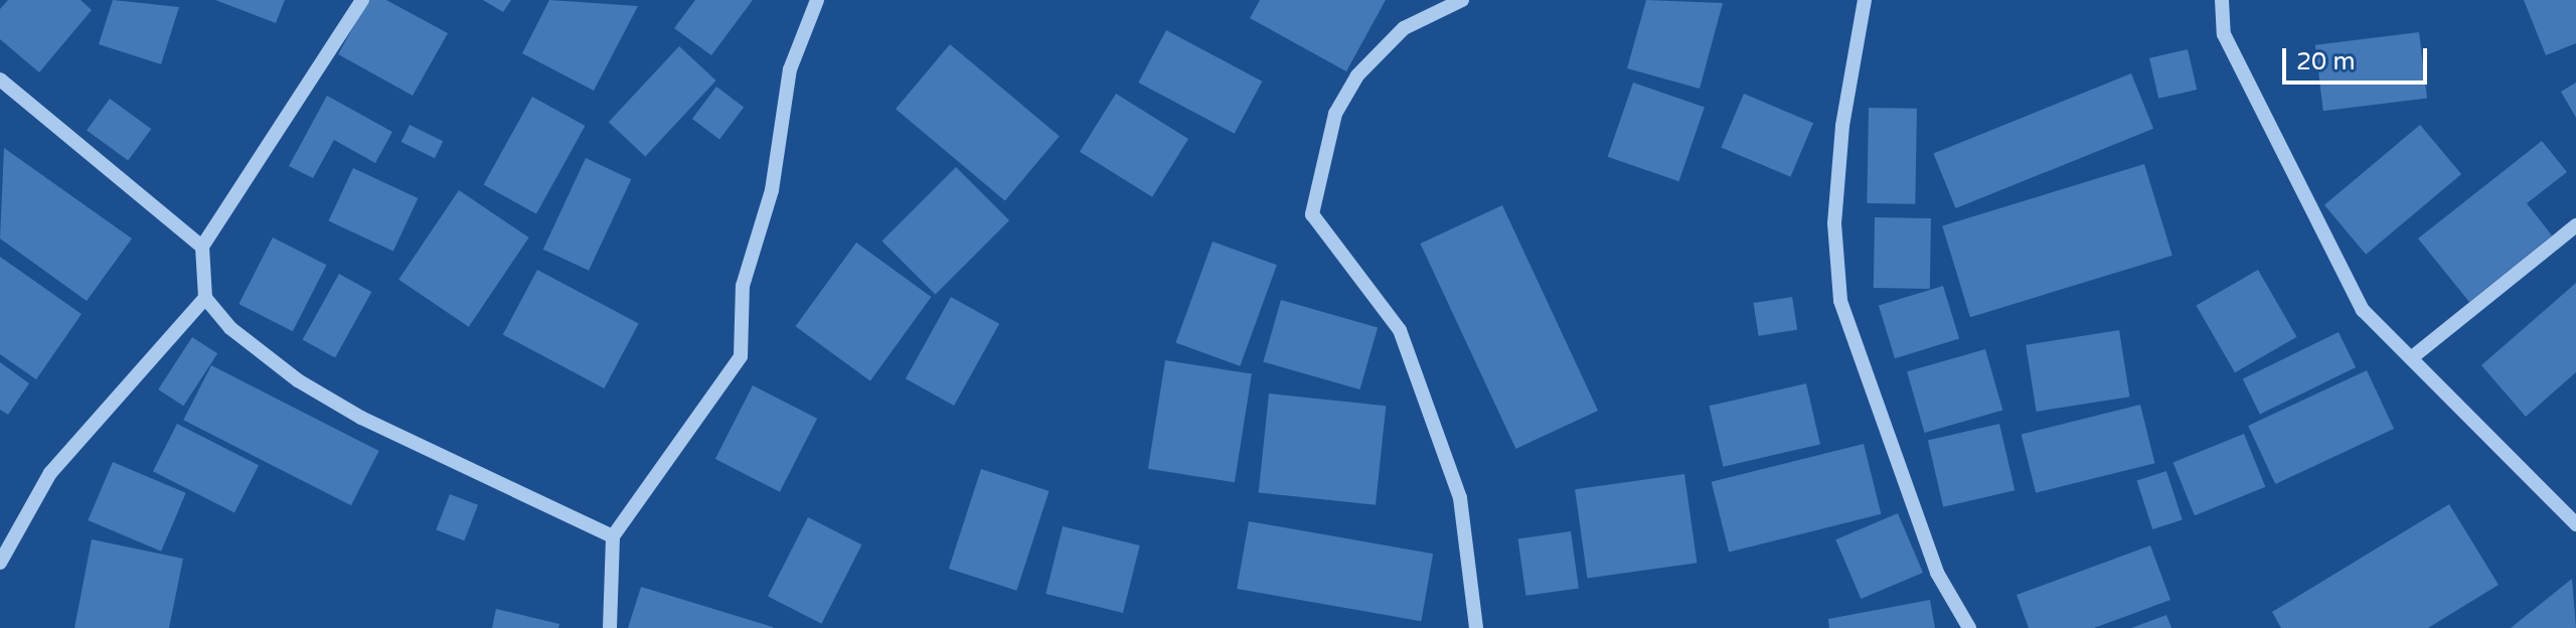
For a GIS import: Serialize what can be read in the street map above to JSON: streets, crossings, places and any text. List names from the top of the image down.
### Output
{
  "scale_bar": "20 m"
}
